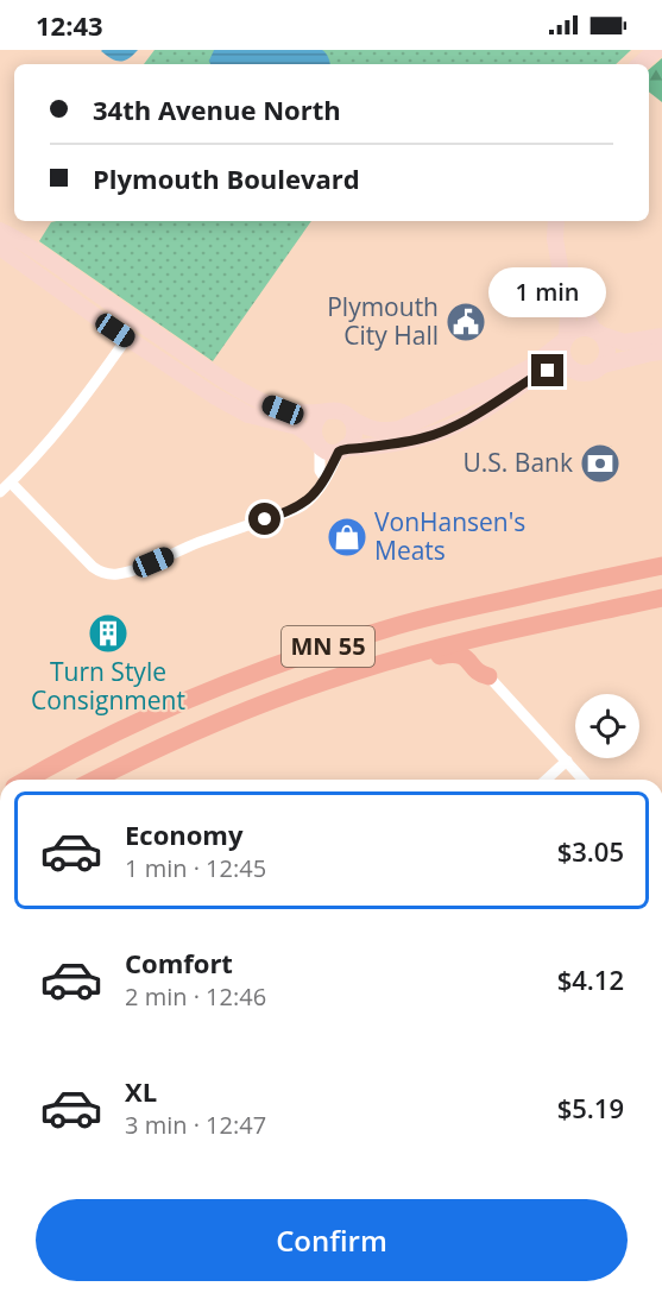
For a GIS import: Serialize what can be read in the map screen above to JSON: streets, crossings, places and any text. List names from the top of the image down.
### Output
{
  "streets": {
    "main road": ["MN 55"]
  },
  "places": {
    "public building": ["Plymouth City Hall"],
    "bank": ["U.S. Bank"],
    "shop": ["VonHansen's Meats"],
    "building": ["Turn Style Consignment"]
  },
  "page": {
    "status": "12:43",
    "banner": ["34th Avenue North", "Plymouth Boulevard"],
    "bubble": "1 min",
    "list": [
      {
        "name": "Economy",
        "note": "1 min · 12:45",
        "value": "$3.05"
      },
      {
        "name": "Comfort",
        "note": "2 min · 12:46",
        "value": "$4.12"
      },
      {
        "name": "XL",
        "note": "3 min · 12:47",
        "value": "$5.19"
      }
    ],
    "buttons": "Confirm"
  }
}
